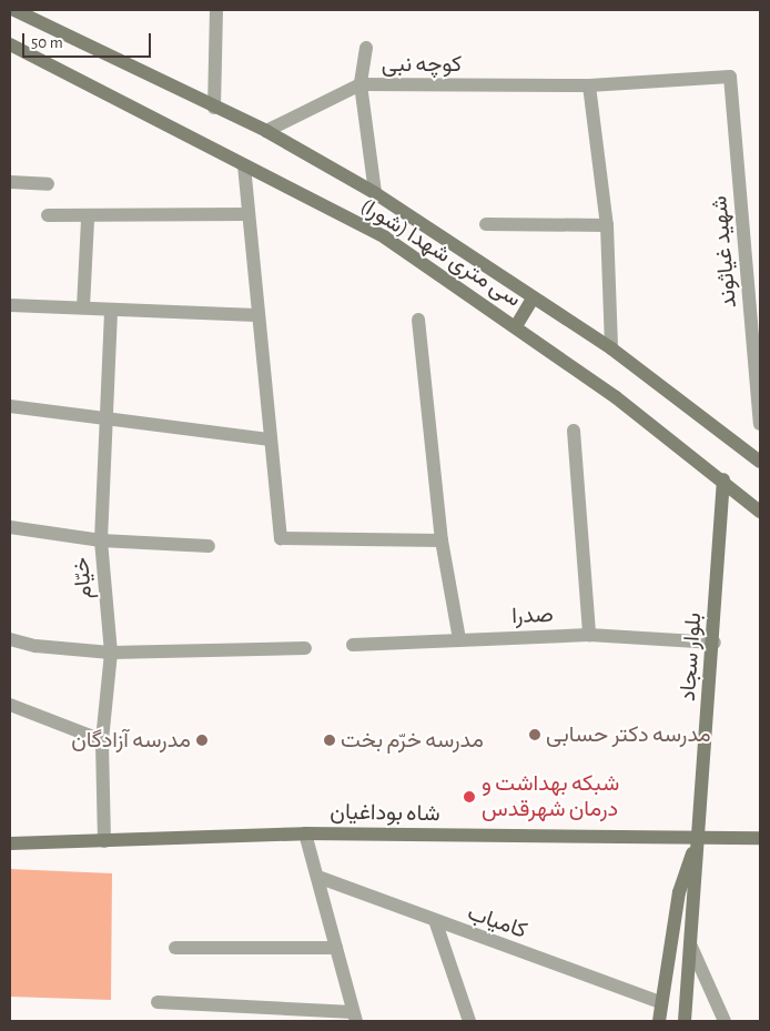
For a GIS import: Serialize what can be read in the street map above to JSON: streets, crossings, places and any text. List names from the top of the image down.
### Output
{
  "streets": {
    "main road": ["سی متری شهدا (شورا)", "بلوار سجاد", "شاه بوداغیان"],
    "street": [
      "کوچه نبی",
      "شهید غیاثوند",
      "خیّام",
      "صدرا",
      "کامیاب"
    ]
  },
  "crossings": [
    ["کوچه نبی", "شهید غیاثوند"],
    ["کوچه نبی", "سی متری شهدا (شورا)"],
    ["سی متری شهدا (شورا)", "بلوار سجاد"],
    ["خیّام", "شاه بوداغیان"],
    ["صدرا", "بلوار سجاد"],
    ["بلوار سجاد", "شاه بوداغیان"],
    ["بلوار سجاد", "کامیاب"]
  ],
  "places": [
    "مدرسه دکتر حسابی",
    "مدرسه آزادگان",
    "مدرسه خرّم بخت",
    "شبکه بهداشت و درمان شهرقدس"
  ],
  "scale_bar": "50 m"
}
